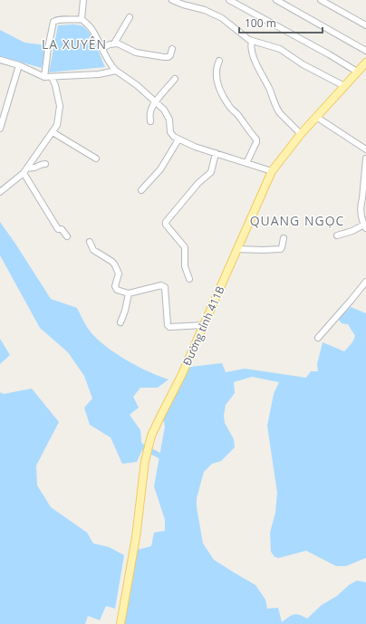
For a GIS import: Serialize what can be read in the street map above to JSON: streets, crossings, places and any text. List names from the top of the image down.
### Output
{
  "streets": {
    "main road": ["Đường tỉnh 411B"]
  },
  "districts": ["LA XUYÊN", "QUANG NGỌC"],
  "scale_bar": "100 m"
}
